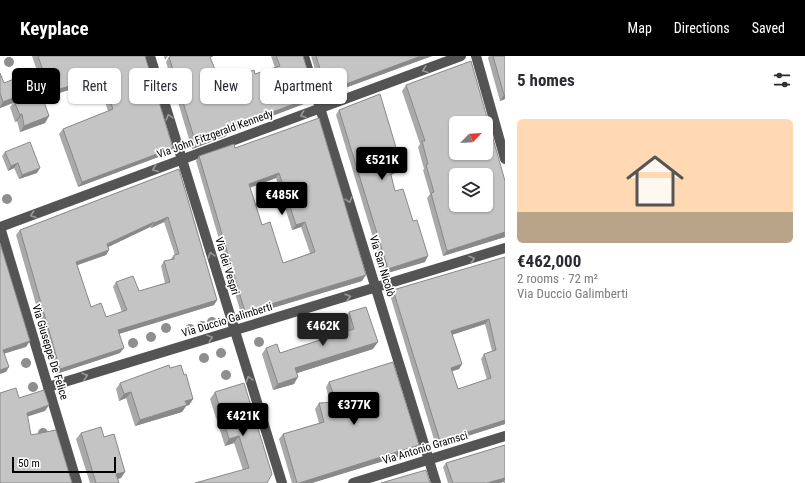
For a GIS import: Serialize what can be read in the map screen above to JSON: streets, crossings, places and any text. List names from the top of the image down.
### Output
{
  "streets": {
    "street": [
      "Via John Fitzgerald Kennedy",
      "Via dei Vespri",
      "Via San Nicolò",
      "Via Duccio Galimberti",
      "Via Giuseppe De Felice",
      "Via Antonio Gramsci"
    ]
  },
  "crossings": [
    ["Via John Fitzgerald Kennedy", "Via dei Vespri"],
    ["Via John Fitzgerald Kennedy", "Via San Nicolò"],
    ["Via John Fitzgerald Kennedy", "Via Giuseppe De Felice"],
    ["Via dei Vespri", "Via Duccio Galimberti"],
    ["Via San Nicolò", "Via Duccio Galimberti"],
    ["Via San Nicolò", "Via Antonio Gramsci"],
    ["Via Duccio Galimberti", "Via Giuseppe De Felice"]
  ],
  "one_way": [
    "Via John Fitzgerald Kennedy",
    "Via dei Vespri",
    "Via San Nicolò",
    "Via Duccio Galimberti"
  ],
  "scale_bar": "50 m",
  "north": "top right",
  "page": {
    "header": "Keyplace",
    "nav": ["Map", "Directions", "Saved"],
    "heading": "5 homes",
    "chip": [
      "Buy",
      "Rent",
      "Filters",
      "New",
      "Apartment"
    ],
    "list": [
      {
        "name": "€462,000",
        "note": "2 rooms · 72 m² · Via Duccio Galimberti"
      }
    ],
    "price": [
      "€521K",
      "€485K",
      "€462K",
      "€377K",
      "€421K"
    ],
    "scale": "50 m"
  }
}
